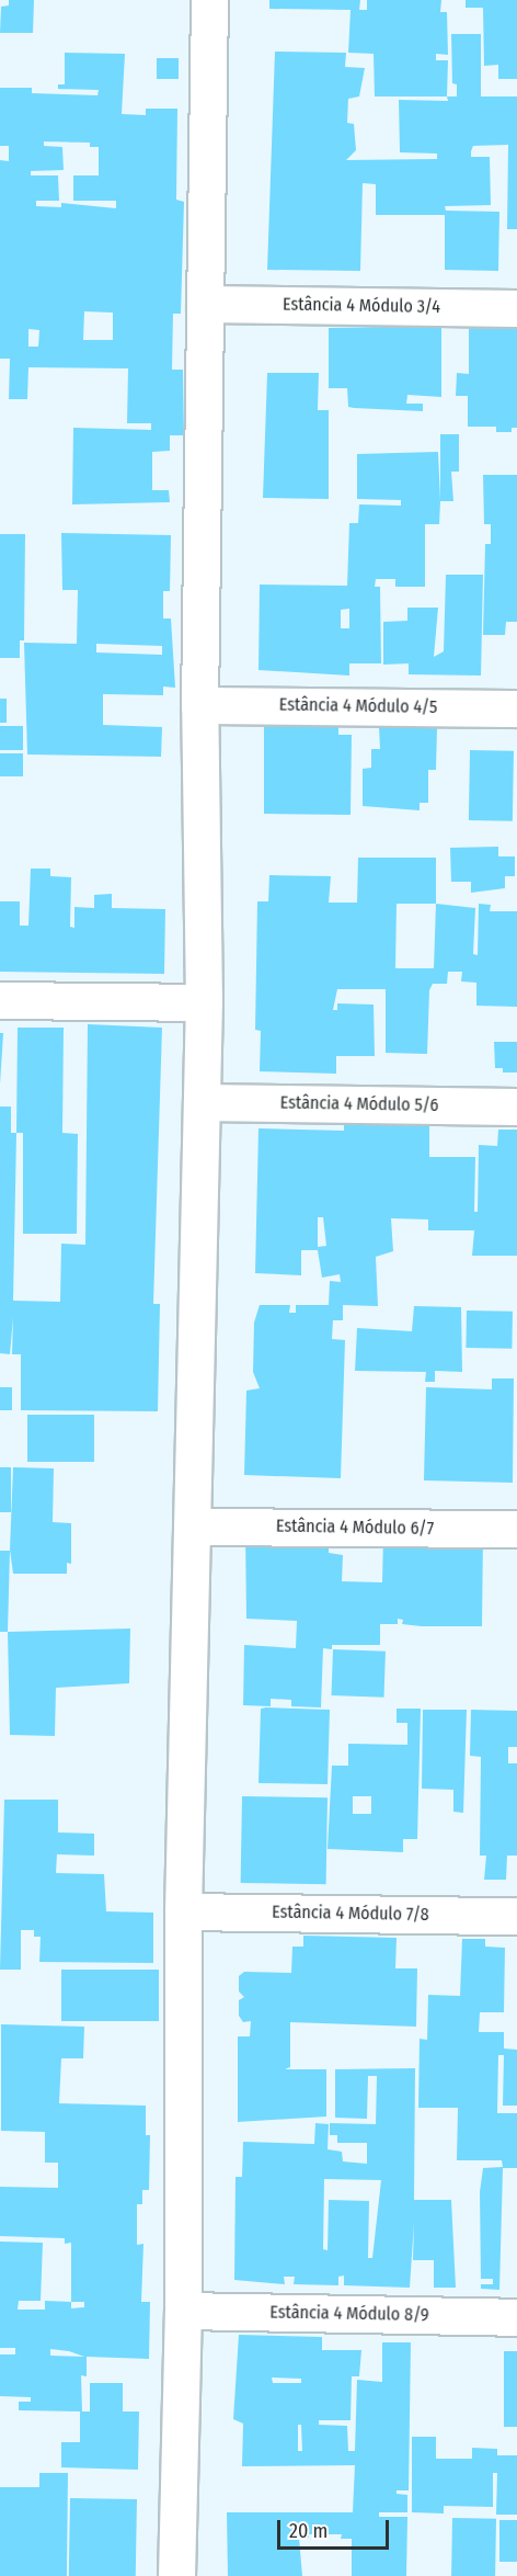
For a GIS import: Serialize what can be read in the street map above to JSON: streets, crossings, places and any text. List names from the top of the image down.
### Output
{
  "streets": {
    "street": [
      "Estância 4 Módulo 3/4",
      "Estância 4 Módulo 4/5",
      "Estância 4 Módulo 5/6",
      "Estância 4 Módulo 6/7",
      "Estância 4 Módulo 7/8",
      "Estância 4 Módulo 8/9"
    ]
  },
  "scale_bar": "20 m"
}
